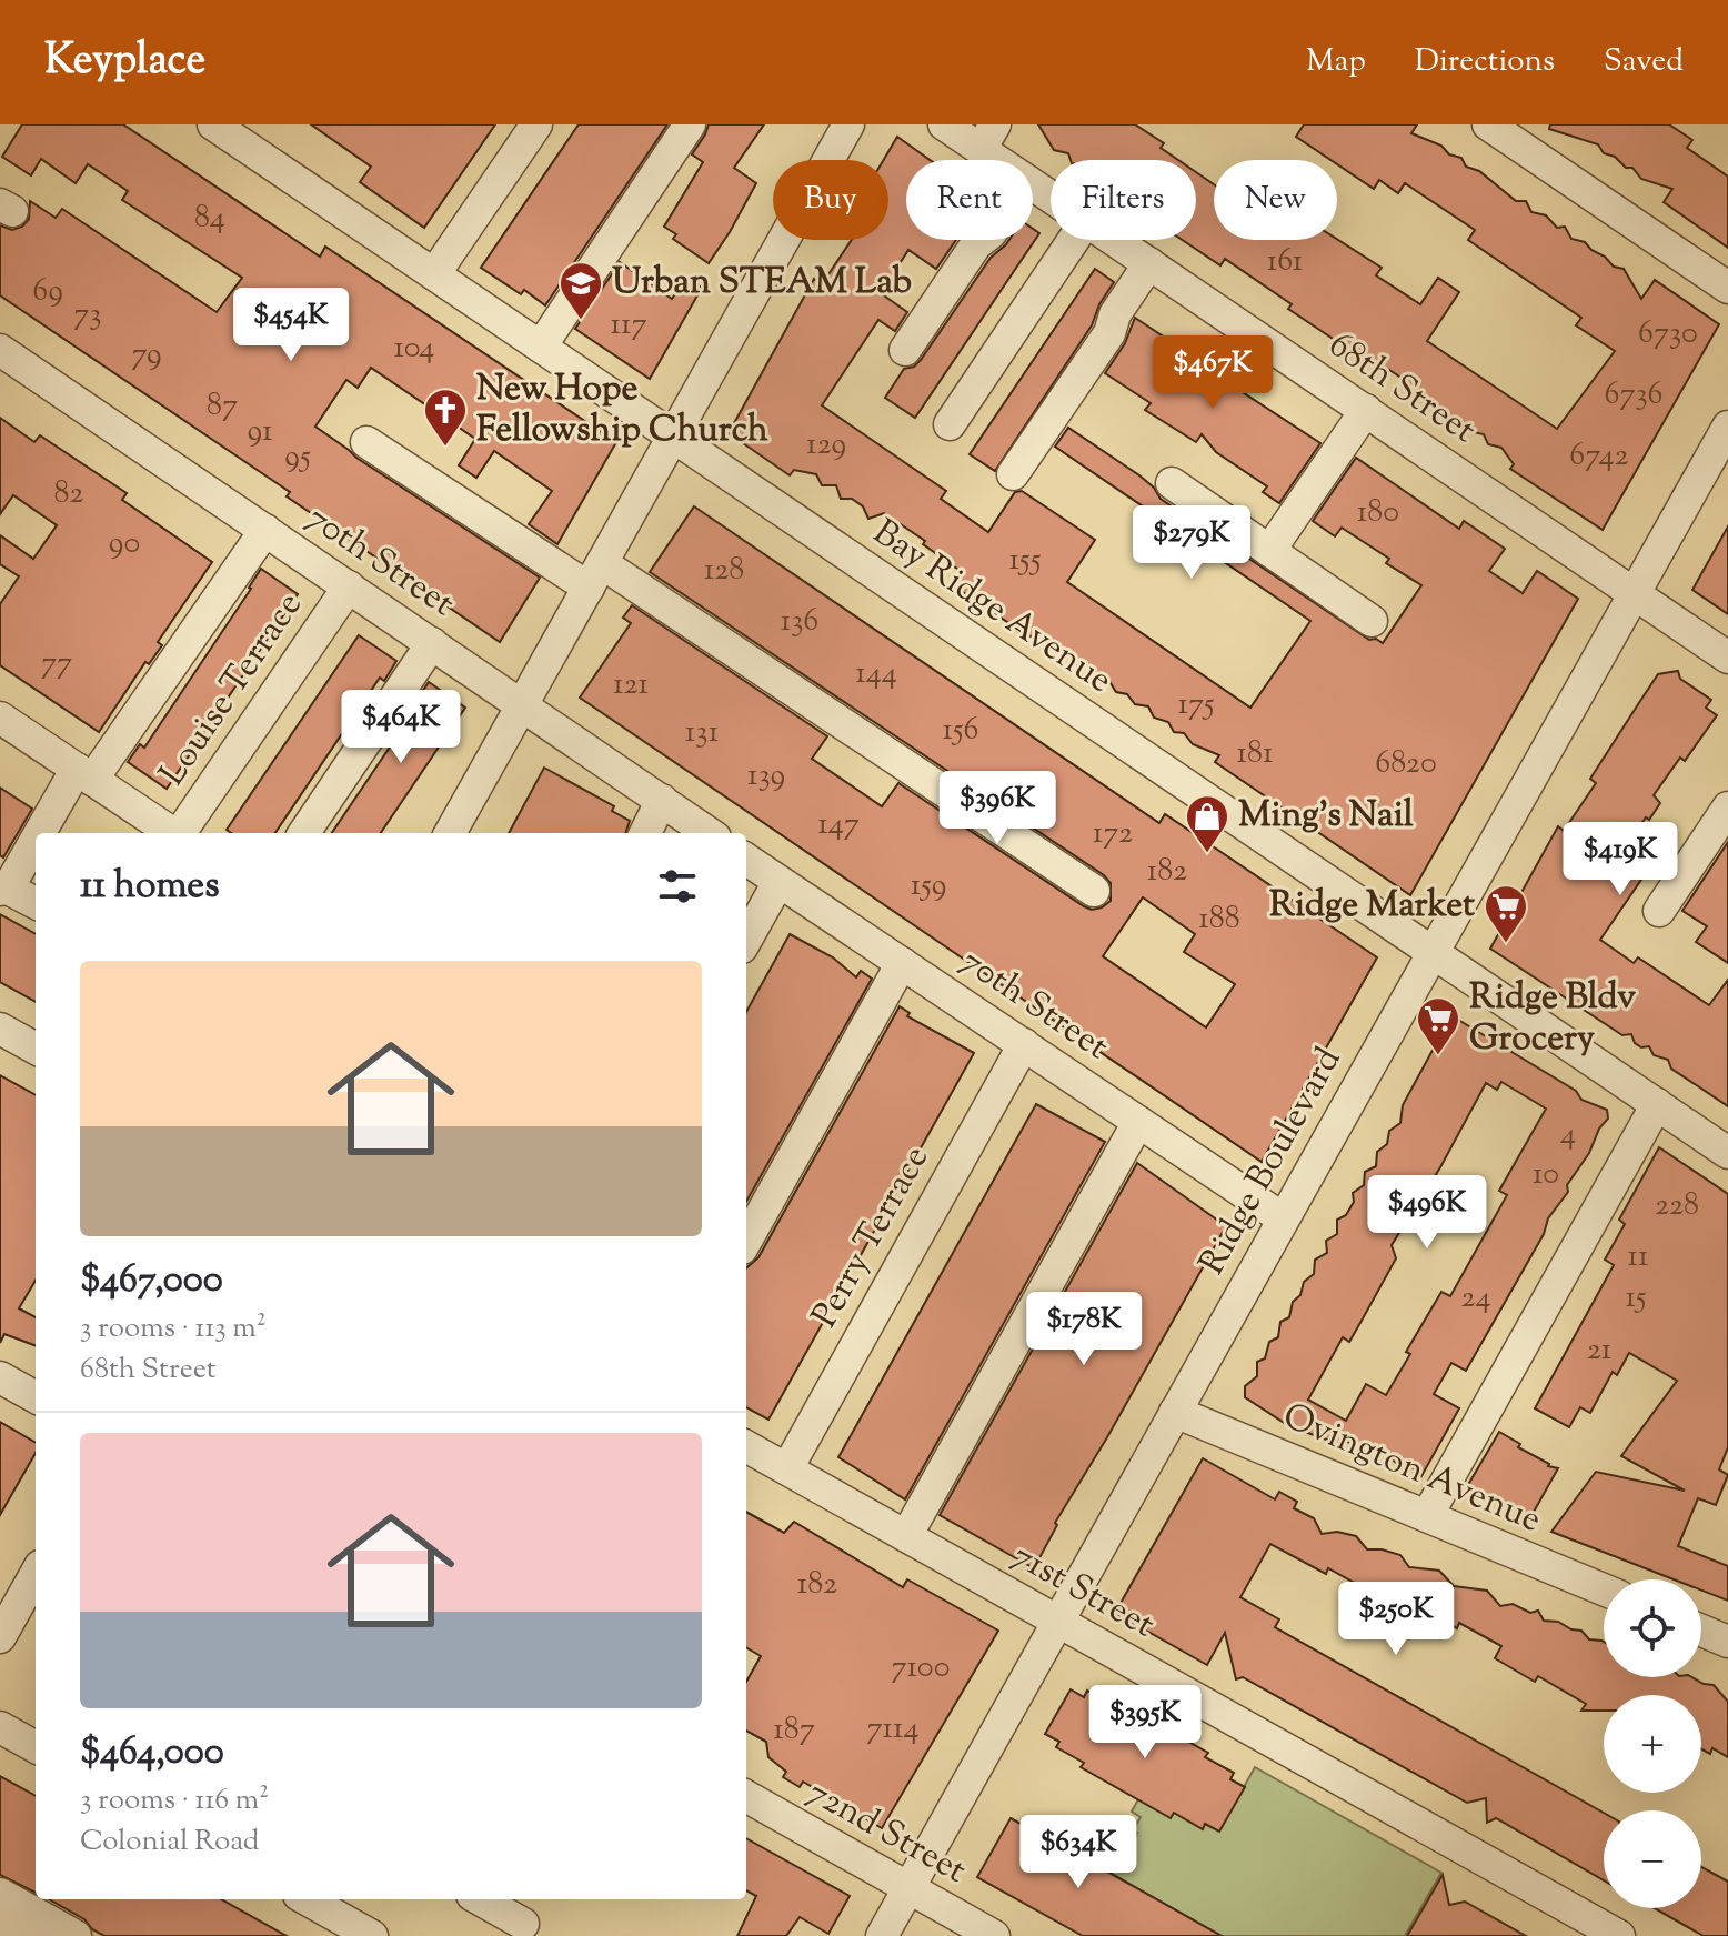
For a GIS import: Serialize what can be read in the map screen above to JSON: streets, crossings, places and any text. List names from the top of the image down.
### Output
{
  "streets": {
    "street": [
      "68th Street",
      "70th Street",
      "Bay Ridge Avenue",
      "Louise Terrace",
      "Ridge Boulevard",
      "Perry Terrace",
      "Ovington Avenue",
      "71st Street",
      "72nd Street"
    ]
  },
  "crossings": [
    ["68th Street", "Ridge Boulevard"],
    ["70th Street", "Louise Terrace"],
    ["70th Street", "Ridge Boulevard"],
    ["70th Street", "Perry Terrace"],
    ["Bay Ridge Avenue", "Ridge Boulevard"],
    ["Ridge Boulevard", "Ovington Avenue"],
    ["Ridge Boulevard", "71st Street"],
    ["Ridge Boulevard", "72nd Street"],
    ["Perry Terrace", "71st Street"]
  ],
  "places": {
    "school or university": ["Urban STEAM Lab"],
    "church": ["New Hope Fellowship Church"],
    "shop": ["Ming's Nail"],
    "supermarket": ["Ridge Market", "Ridge Bldv Grocery"]
  },
  "house_numbers": [
    "84",
    "161",
    "69",
    "73",
    "117",
    "6730",
    "104",
    "79",
    "6736",
    "87",
    "91",
    "129",
    "6742",
    "95",
    "82",
    "180",
    "90",
    "155",
    "128",
    "136",
    "77",
    "144",
    "121",
    "175",
    "156",
    "131",
    "181",
    "6820",
    "139",
    "147",
    "172",
    "182",
    "159",
    "188",
    "4",
    "10",
    "228",
    "11",
    "24",
    "15",
    "21",
    "182",
    "7100",
    "7114",
    "187"
  ],
  "page": {
    "header": "Keyplace",
    "nav": ["Map", "Directions", "Saved"],
    "chip": [
      "Buy",
      "Rent",
      "Filters",
      "New"
    ],
    "price": [
      "$454K",
      "$467K",
      "$279K",
      "$464K",
      "$396K",
      "$419K",
      "$496K",
      "$178K",
      "$250K",
      "$395K",
      "$634K"
    ],
    "heading": "11 homes",
    "list": [
      {
        "name": "$467,000",
        "note": "3 rooms · 113 m² · 68th Street"
      },
      {
        "name": "$464,000",
        "note": "3 rooms · 116 m² · Colonial Road"
      }
    ],
    "map_buttons": ["+", "−"]
  }
}
